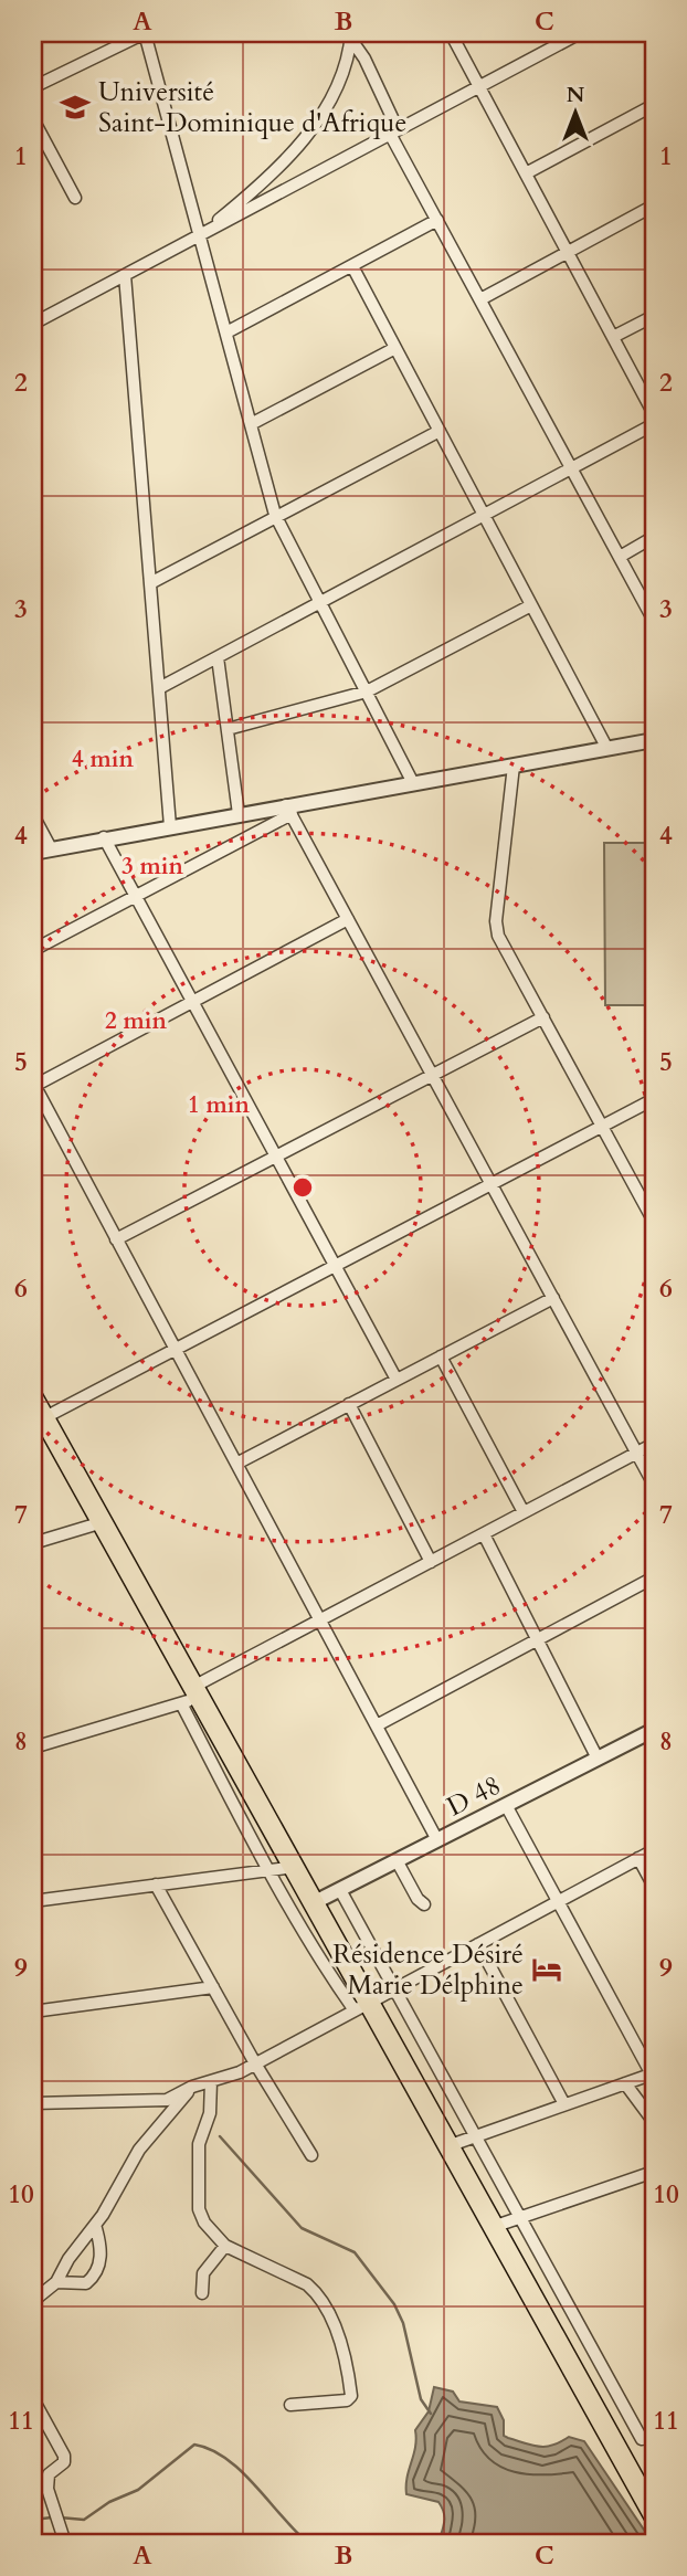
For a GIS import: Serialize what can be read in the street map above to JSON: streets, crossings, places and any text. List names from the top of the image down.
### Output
{
  "streets": {
    "street": ["D 48"]
  },
  "places": {
    "school or university": ["Université Saint-Dominique d'Afrique"],
    "hotel": ["Résidence Désiré Marie Délphine"]
  },
  "north": "top",
  "grid": {
    "columns": ["A", "B", "C"],
    "rows": [
      "1",
      "2",
      "3",
      "4",
      "5",
      "6",
      "7",
      "8",
      "9",
      "10",
      "11"
    ]
  },
  "rings": [
    "4 min",
    "3 min",
    "2 min",
    "1 min"
  ]
}
